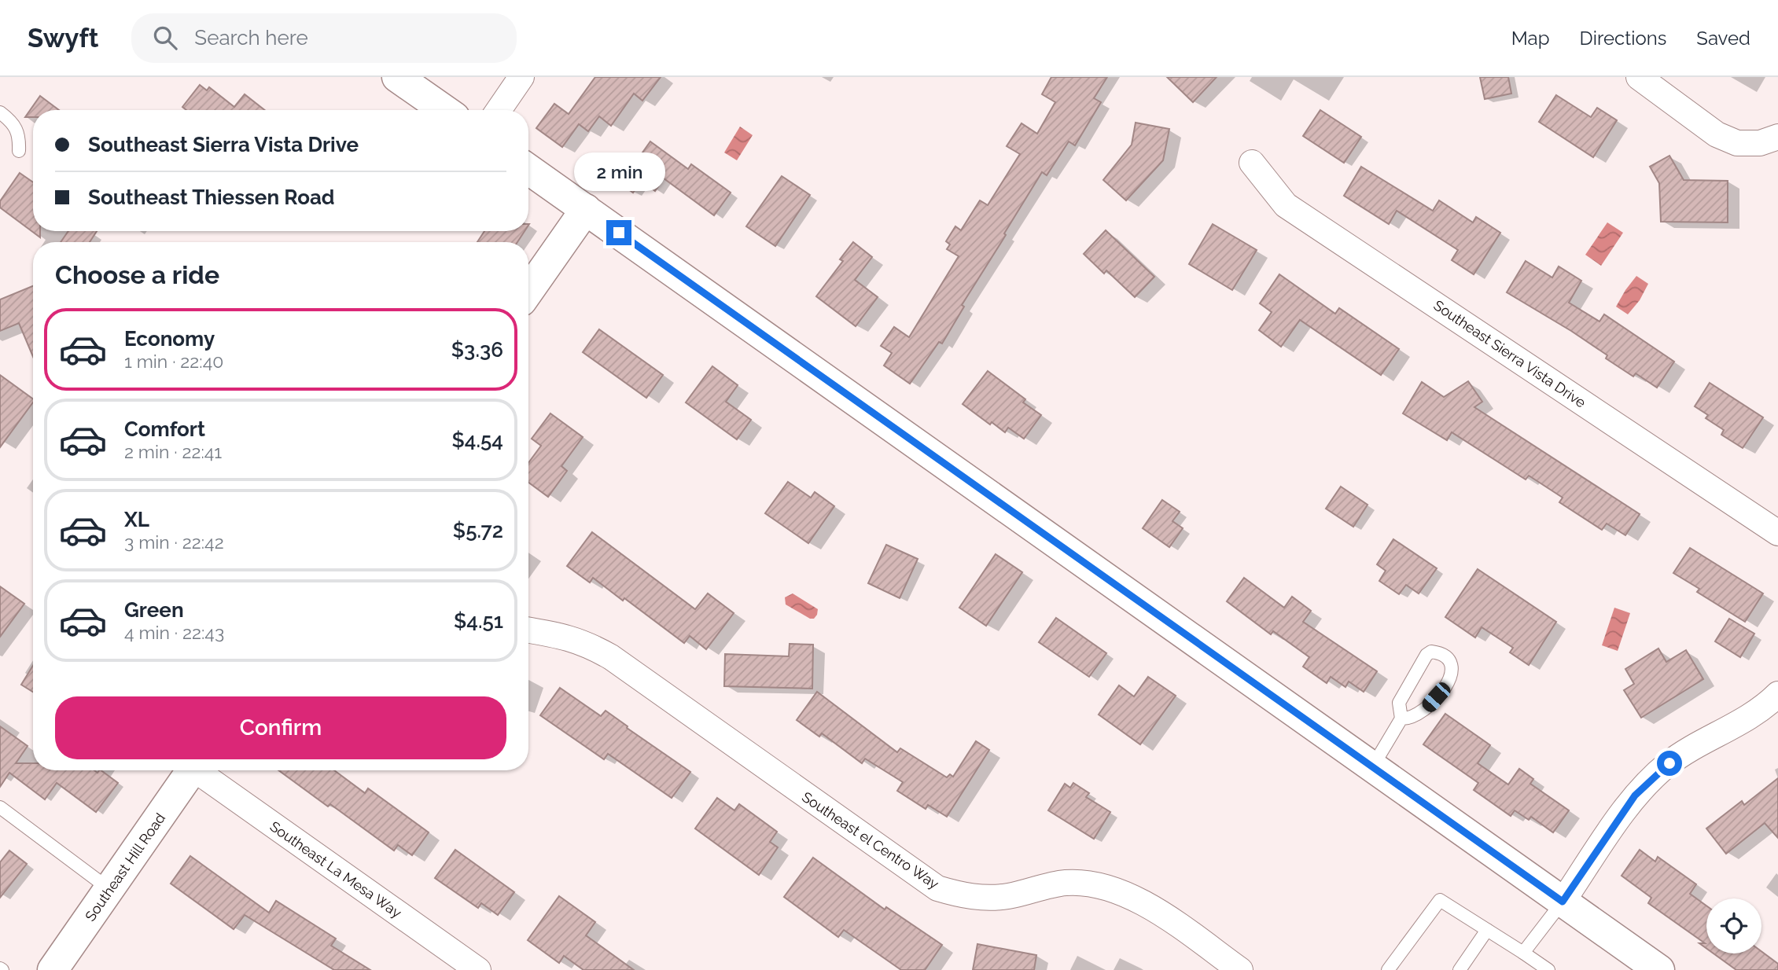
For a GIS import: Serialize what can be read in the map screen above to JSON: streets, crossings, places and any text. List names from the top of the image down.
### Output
{
  "streets": {
    "main road": ["Southeast Hill Road"],
    "street": ["Southeast Sierra Vista Drive", "Southeast el Centro Way", "Southeast La Mesa Way"]
  },
  "page": {
    "header": "Swyft",
    "search": "Search here",
    "nav": ["Map", "Directions", "Saved"],
    "banner": ["Southeast Sierra Vista Drive", "Southeast Thiessen Road"],
    "bubble": "2 min",
    "heading": "Choose a ride",
    "list": [
      {
        "name": "Economy",
        "note": "1 min · 22:40",
        "value": "$3.36"
      },
      {
        "name": "Comfort",
        "note": "2 min · 22:41",
        "value": "$4.54"
      },
      {
        "name": "XL",
        "note": "3 min · 22:42",
        "value": "$5.72"
      },
      {
        "name": "Green",
        "note": "4 min · 22:43",
        "value": "$4.51"
      }
    ],
    "buttons": "Confirm"
  }
}
